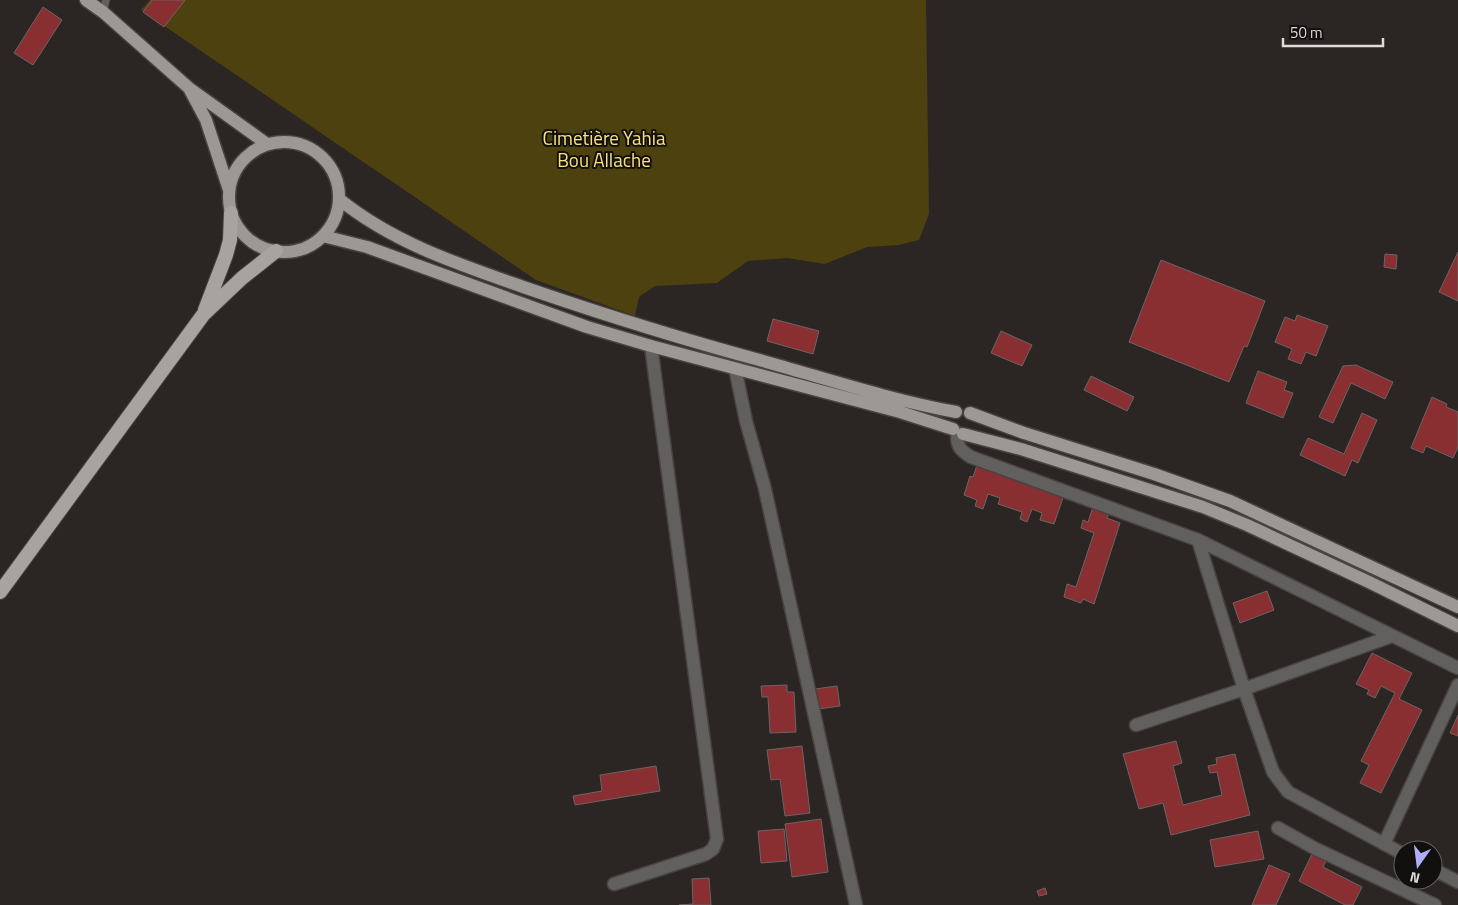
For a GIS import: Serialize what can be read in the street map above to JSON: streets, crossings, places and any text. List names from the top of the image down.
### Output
{
  "parks": ["Cimetière Yahia Bou Allache"],
  "scale_bar": "50 m",
  "north": "bottom"
}
